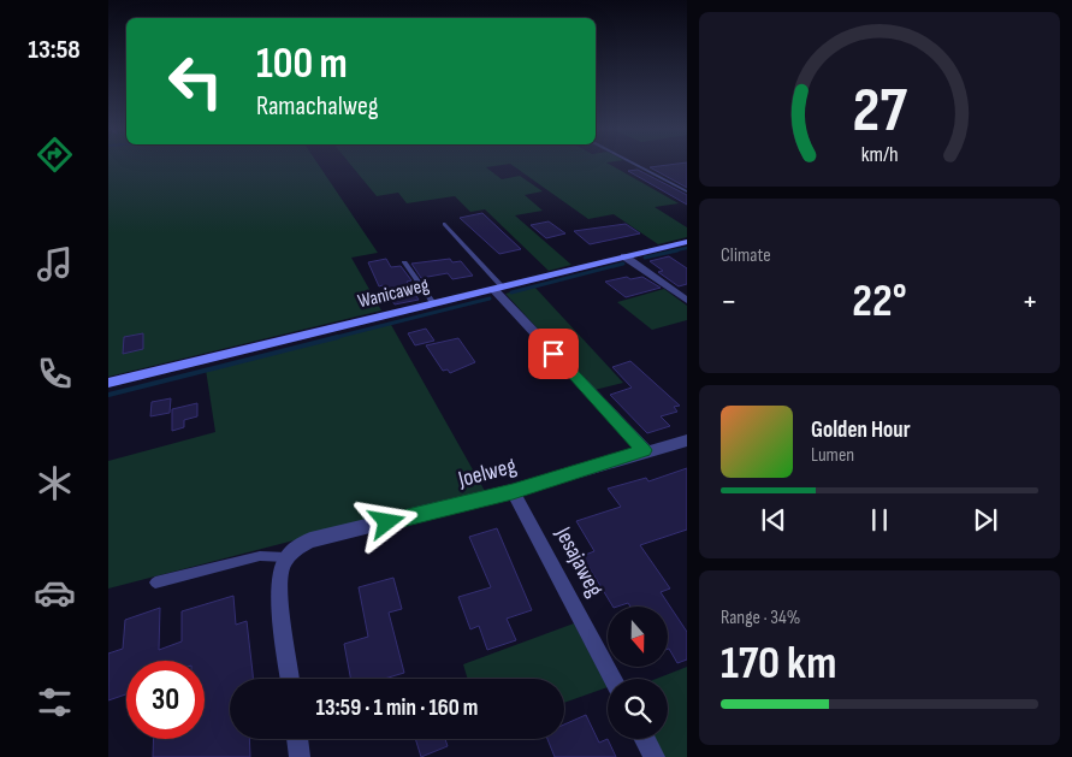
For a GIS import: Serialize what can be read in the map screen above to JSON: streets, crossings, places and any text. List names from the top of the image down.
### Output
{
  "streets": {
    "street": ["Wanicaweg", "Joelweg", "Jesajaweg"]
  },
  "crossings": [
    ["Joelweg", "Jesajaweg"]
  ],
  "north": "bottom",
  "page": {
    "tabs": "13:58",
    "turn": ["100 m", "Ramachalweg"],
    "tile": [
      "Climate",
      ["Range · 34%", "170 km"]
    ],
    "heat": ["−", "22°", "+"],
    "song": ["Golden Hour", "Lumen"],
    "limit": "30",
    "trip": "13:59 · 1 min · 160 m",
    "gauge": ["27", "km/h"]
  }
}
